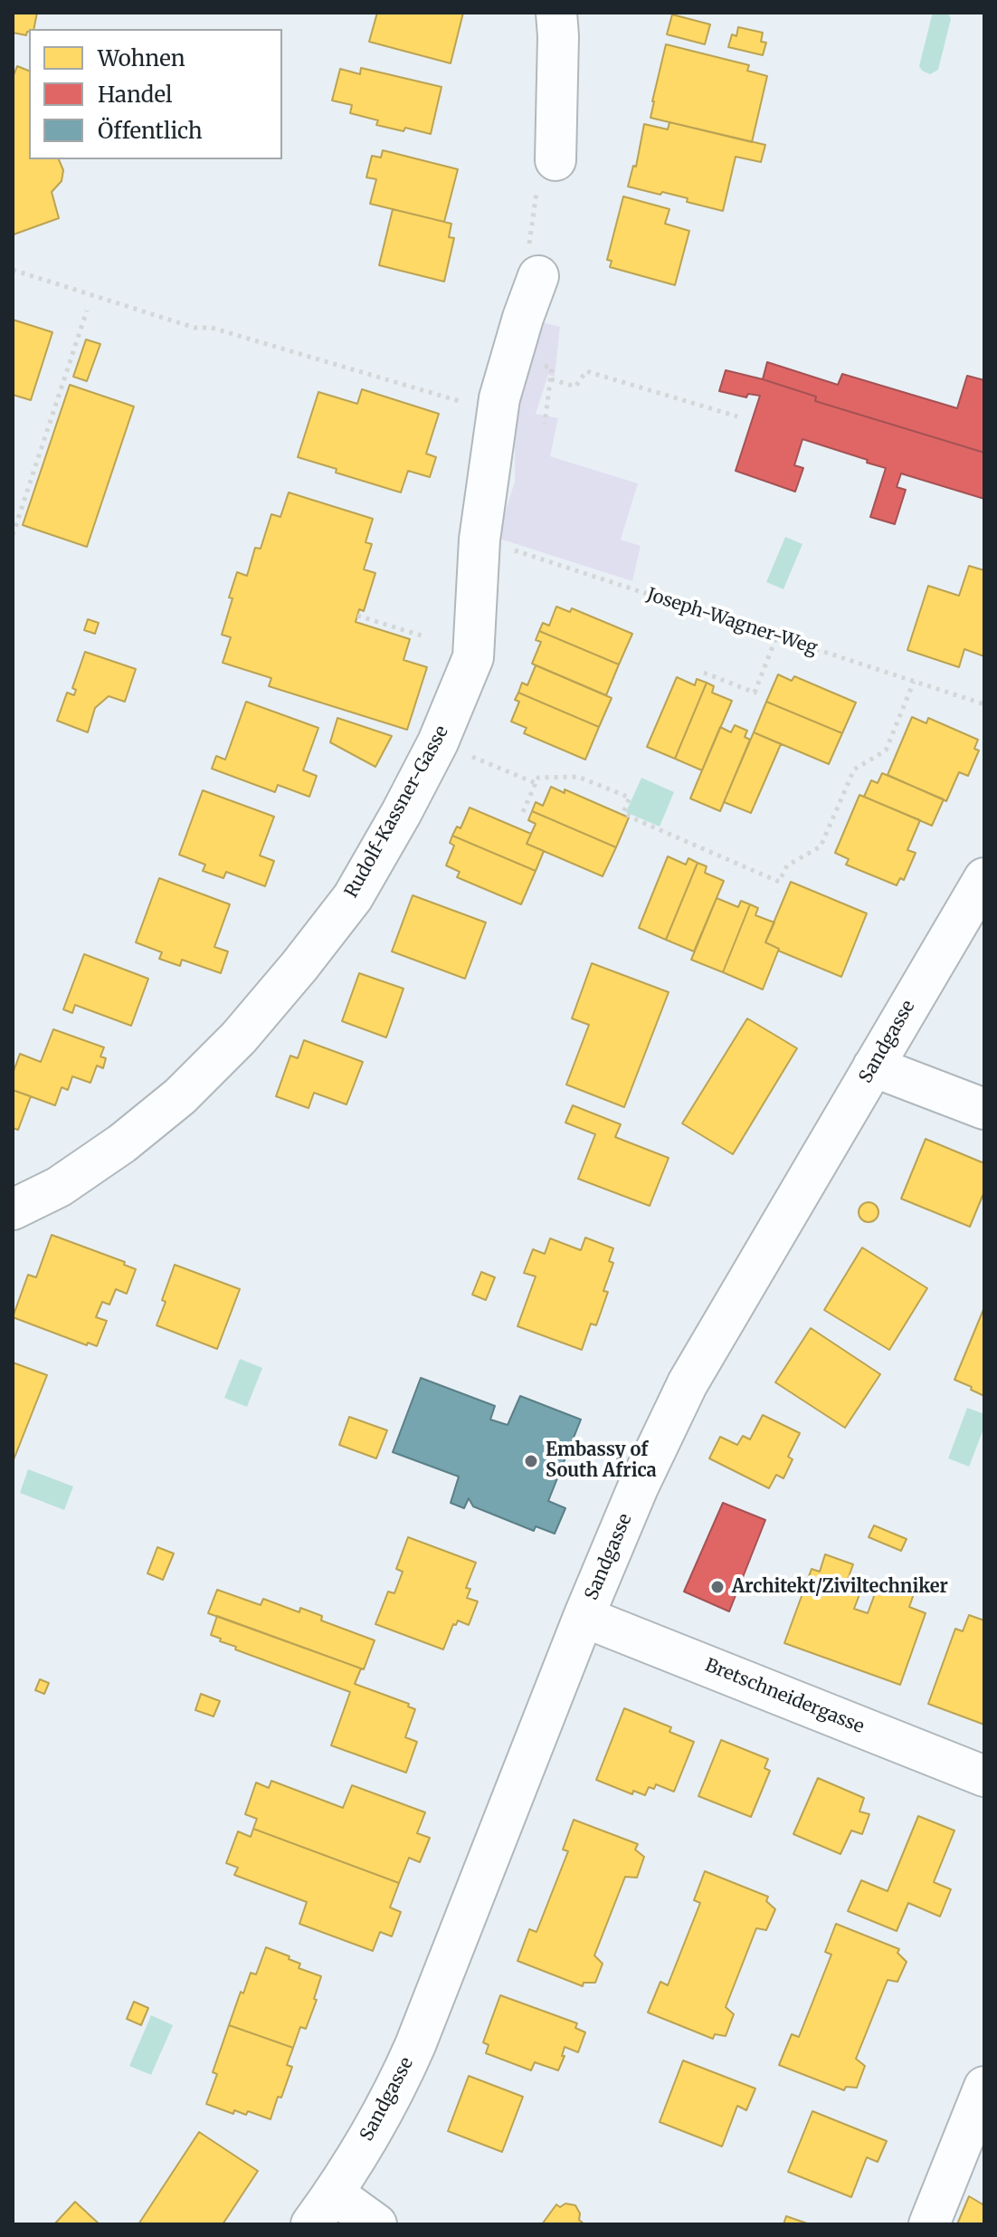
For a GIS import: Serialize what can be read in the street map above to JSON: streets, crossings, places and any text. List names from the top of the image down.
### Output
{
  "streets": {
    "street": ["Rudolf-Kassner-Gasse", "Sandgasse", "Bretschneidergasse"],
    "path": ["Joseph-Wagner-Weg"]
  },
  "crossings": [
    ["Joseph-Wagner-Weg", "Rudolf-Kassner-Gasse"],
    ["Sandgasse", "Bretschneidergasse"]
  ],
  "places": ["Embassy of South Africa", "Architekt/Ziviltechniker"],
  "legend": ["Wohnen", "Handel", "Öffentlich"]
}
